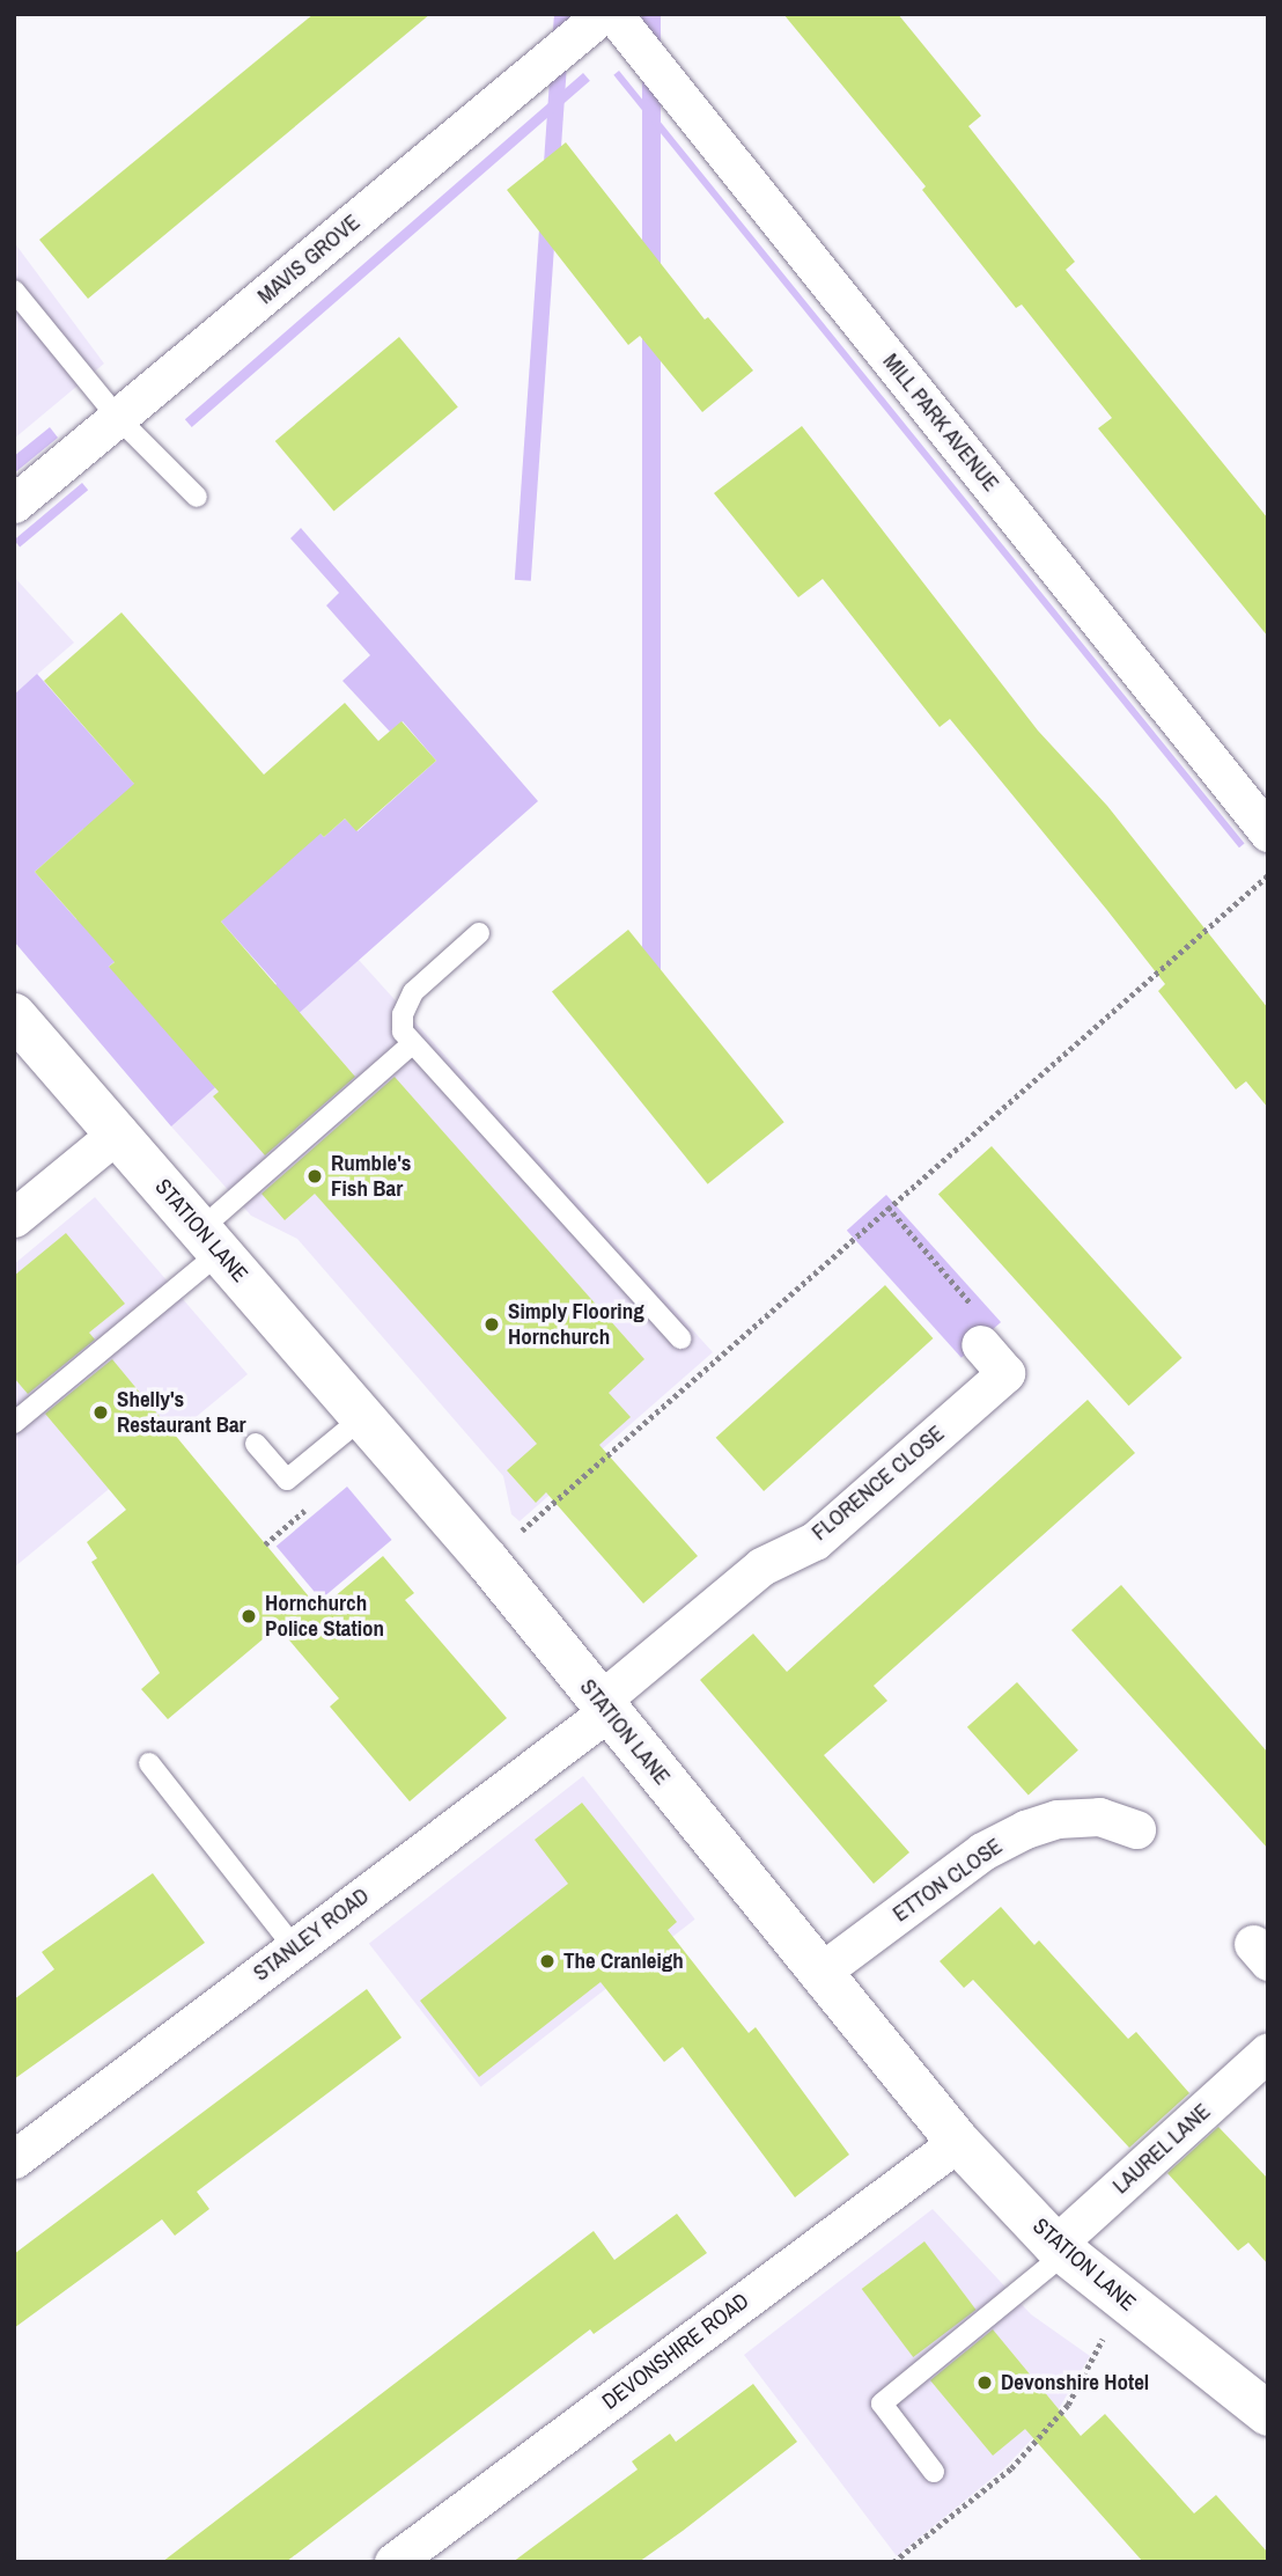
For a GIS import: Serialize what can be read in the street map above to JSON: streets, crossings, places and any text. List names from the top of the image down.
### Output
{
  "streets": {
    "street": [
      "MAVIS GROVE",
      "MILL PARK AVENUE",
      "STATION LANE",
      "FLORENCE CLOSE",
      "ETTON CLOSE",
      "STANLEY ROAD",
      "LAUREL LANE",
      "DEVONSHIRE ROAD"
    ]
  },
  "crossings": [
    ["STATION LANE", "FLORENCE CLOSE"],
    ["STATION LANE", "ETTON CLOSE"],
    ["STATION LANE", "STANLEY ROAD"],
    ["STATION LANE", "LAUREL LANE"],
    ["STATION LANE", "DEVONSHIRE ROAD"],
    ["FLORENCE CLOSE", "STANLEY ROAD"]
  ],
  "places": [
    "Rumble's Fish Bar",
    "Simply Flooring Hornchurch",
    "Shelly's Restaurant Bar",
    "Hornchurch Police Station",
    "The Cranleigh",
    "Devonshire Hotel"
  ]
}
